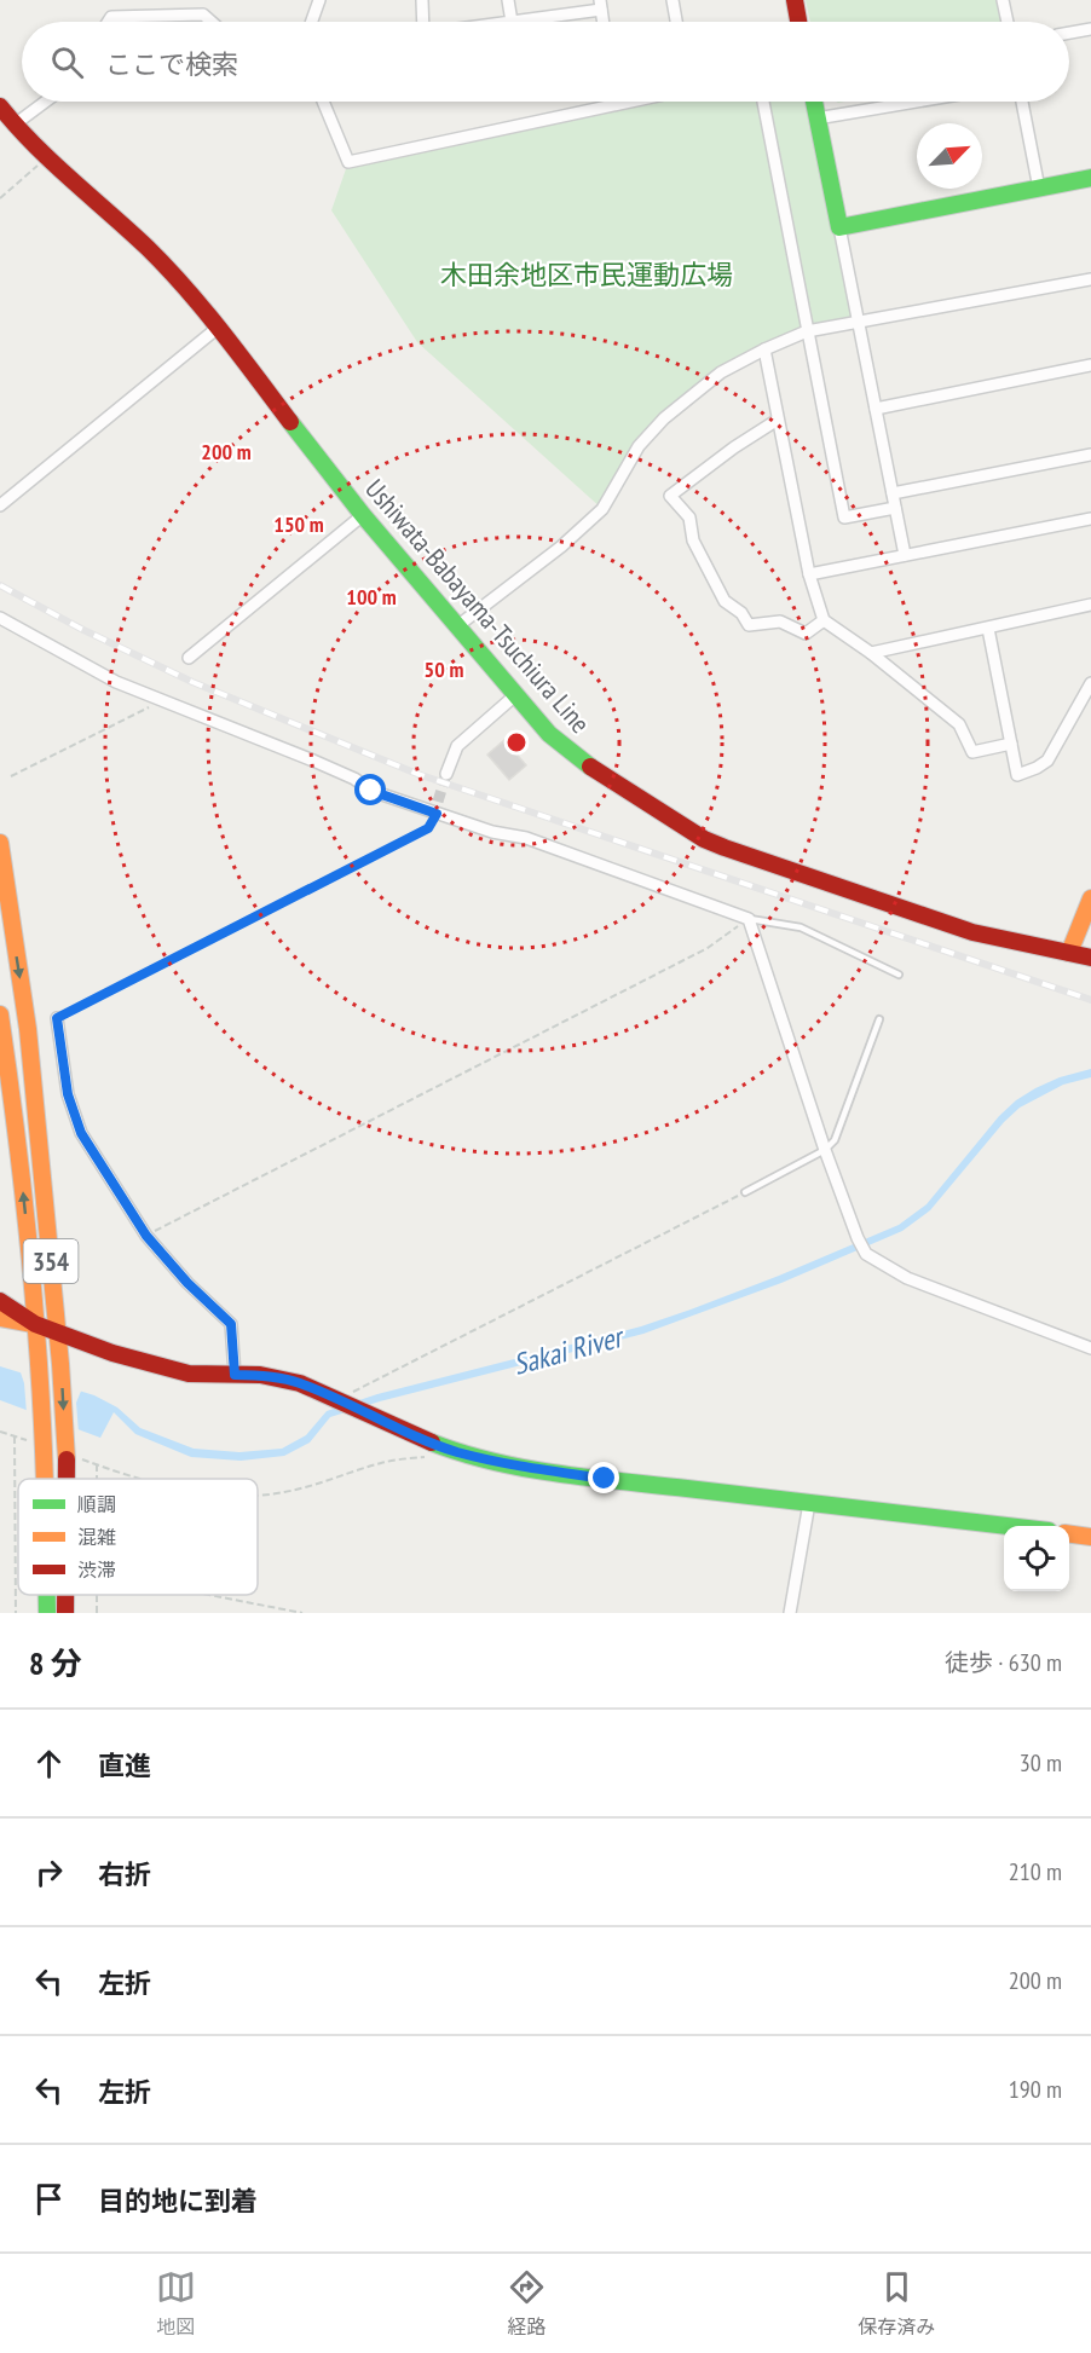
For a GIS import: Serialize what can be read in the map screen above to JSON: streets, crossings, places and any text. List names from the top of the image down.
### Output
{
  "streets": {
    "main road": ["Ushiwata-Babayama-Tsuchiura Line", "354"]
  },
  "water": ["Sakai River"],
  "parks": ["木田余地区市民運動広場"],
  "legend": ["順調", "混雑", "渋滞"],
  "north": "top right",
  "page": {
    "search": "ここで検索",
    "heading": ["8 分", "徒歩 · 630 m"],
    "list": [
      ["直進", "30 m"],
      ["右折", "210 m"],
      ["左折", "200 m"],
      ["左折", "190 m"],
      "目的地に到着"
    ],
    "nav": ["地図", "経路", "保存済み"]
  },
  "rings": [
    "200 m",
    "150 m",
    "100 m",
    "50 m"
  ]
}
